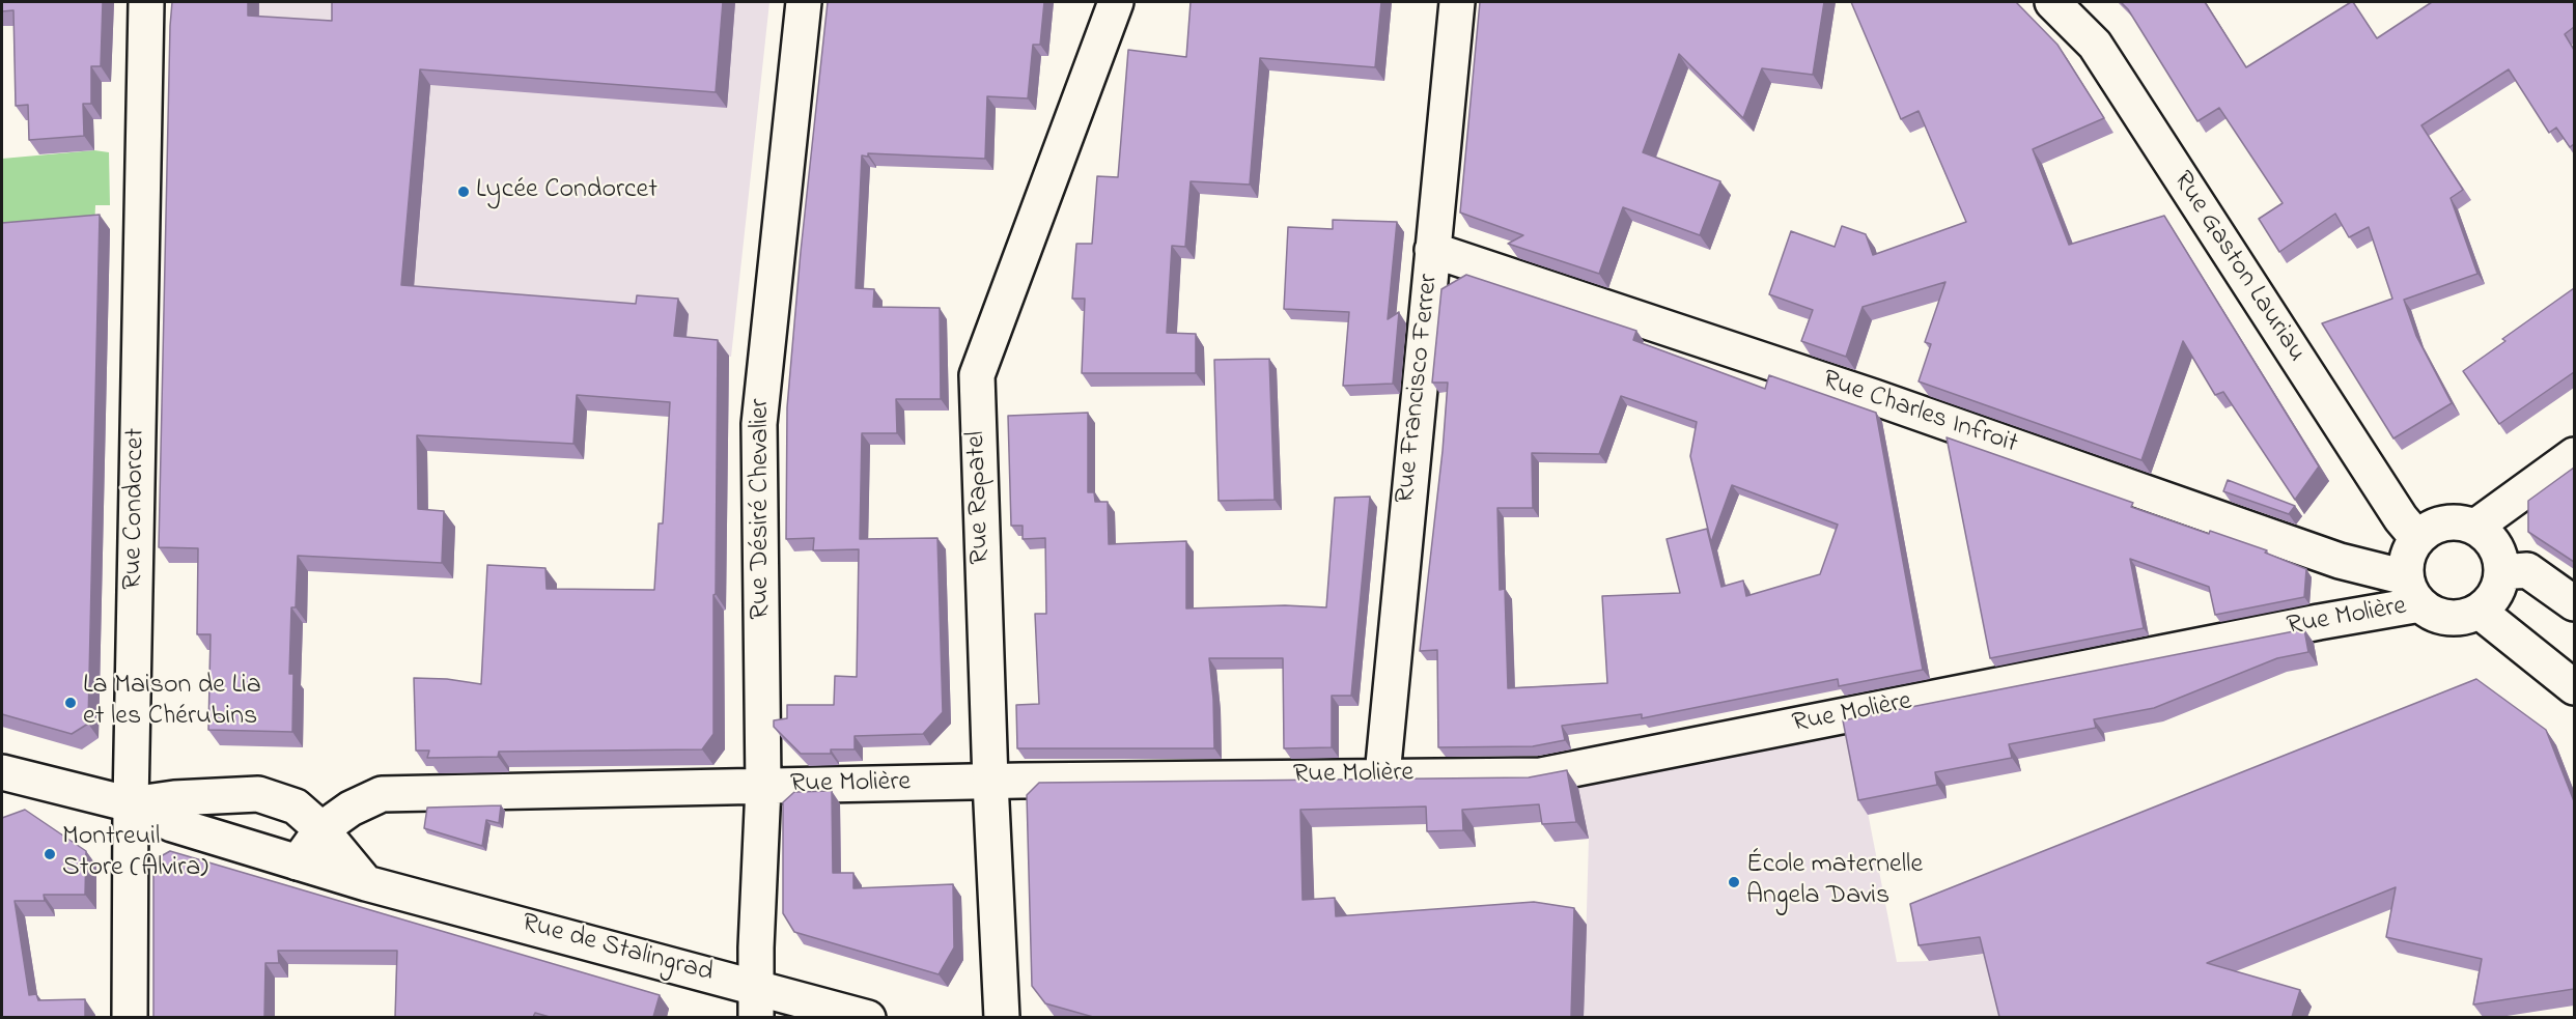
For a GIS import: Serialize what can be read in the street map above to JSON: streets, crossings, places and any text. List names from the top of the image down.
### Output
{
  "streets": {
    "street": [
      "Rue Gaston Lauriau",
      "Rue Francisco Ferrer",
      "Rue Charles Infroit",
      "Rue Rapatel",
      "Rue Condorcet",
      "Rue Désiré Chevalier",
      "Rue Molière",
      "Rue de Stalingrad"
    ]
  },
  "crossings": [
    ["Rue Gaston Lauriau", "Rue Charles Infroit"],
    ["Rue Gaston Lauriau", "Rue Molière"],
    ["Rue Francisco Ferrer", "Rue Charles Infroit"],
    ["Rue Francisco Ferrer", "Rue Molière"],
    ["Rue Charles Infroit", "Rue Molière"],
    ["Rue Rapatel", "Rue Molière"],
    ["Rue Condorcet", "Rue de Stalingrad"],
    ["Rue Désiré Chevalier", "Rue Molière"],
    ["Rue Désiré Chevalier", "Rue de Stalingrad"],
    ["Rue Molière", "Rue de Stalingrad"]
  ],
  "places": [
    "Lycée Condorcet",
    "La Maison de Lia et les Chérubins",
    "Montreuil Store (Alvira)",
    "École maternelle Angela Davis"
  ]
}
